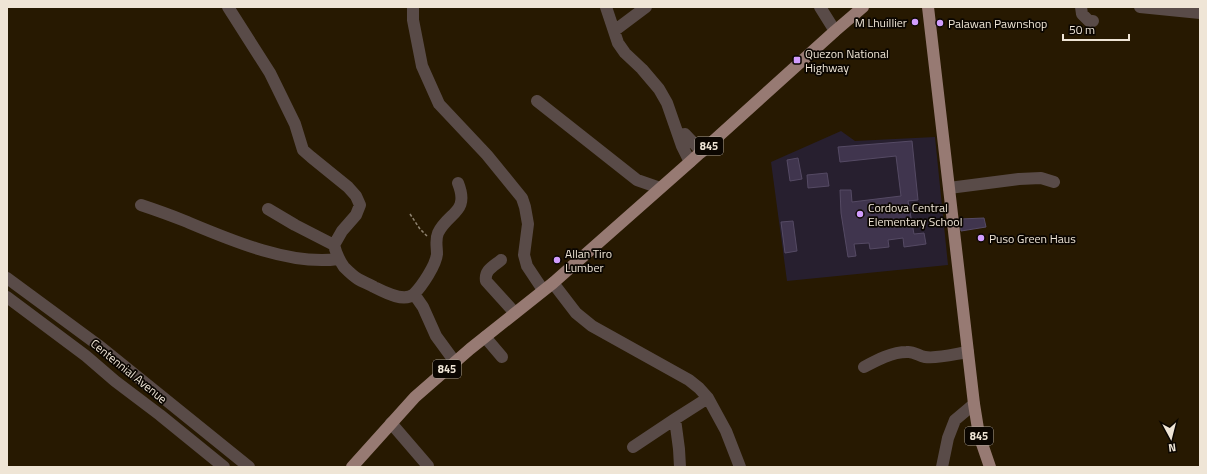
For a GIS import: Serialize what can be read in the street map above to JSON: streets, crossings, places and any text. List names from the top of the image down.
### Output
{
  "streets": {
    "main road": ["845"],
    "street": ["Centennial Avenue"]
  },
  "places": {
    "other": [
      "M Lhuillier",
      "Palawan Pawnshop",
      "Cordova Central Elementary School",
      "Puso Green Haus",
      "Allan Tiro Lumber"
    ],
    "transit": ["Quezon National Highway"]
  },
  "scale_bar": "50 m",
  "north": "bottom"
}
